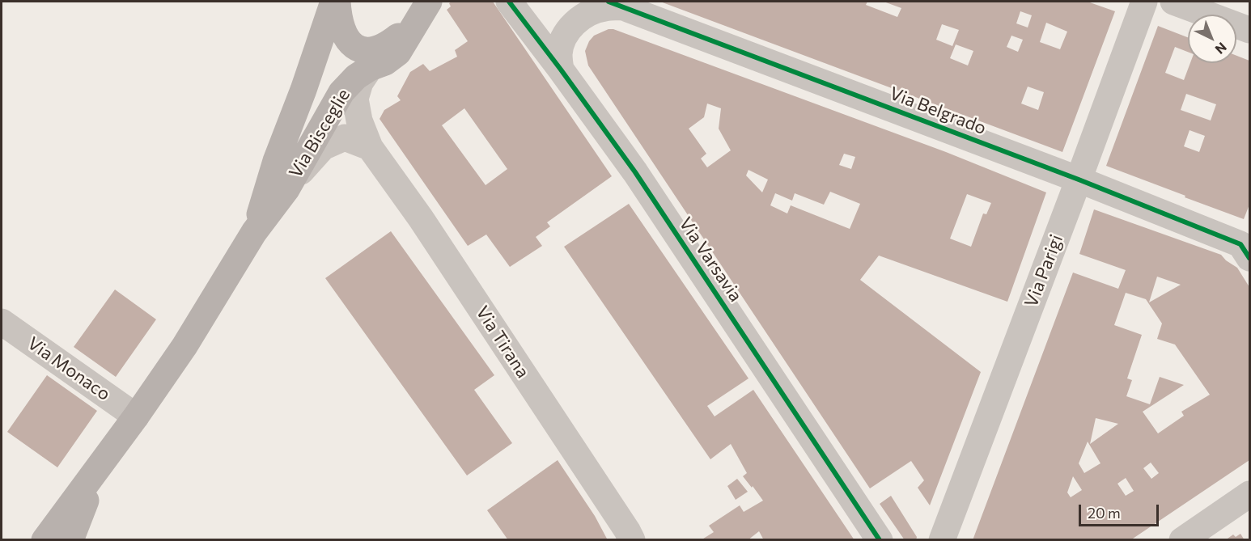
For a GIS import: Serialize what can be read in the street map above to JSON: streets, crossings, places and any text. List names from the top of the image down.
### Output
{
  "streets": {
    "main road": ["Via Bisceglie"],
    "street": [
      "Via Belgrado",
      "Via Varsavia",
      "Via Parigi",
      "Via Tirana",
      "Via Monaco"
    ]
  },
  "crossings": [
    ["Via Belgrado", "Via Parigi"],
    ["Via Bisceglie", "Via Tirana"],
    ["Via Bisceglie", "Via Monaco"]
  ],
  "scale_bar": "20 m",
  "north": "bottom right"
}
